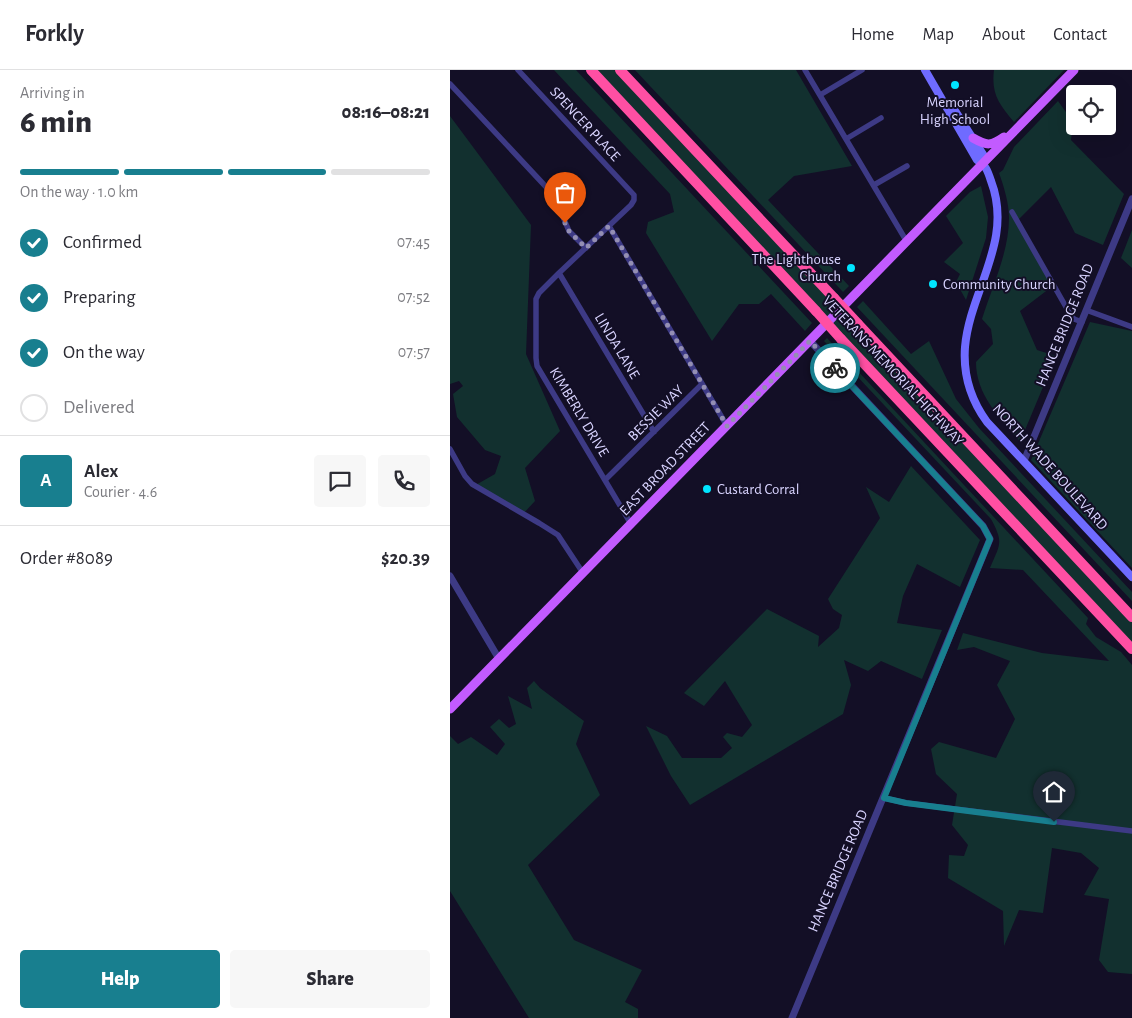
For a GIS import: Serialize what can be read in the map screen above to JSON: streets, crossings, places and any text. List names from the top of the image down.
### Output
{
  "streets": {
    "highway": ["VETERANS MEMORIAL HIGHWAY"],
    "main road": ["NORTH WADE BOULEVARD", "EAST BROAD STREET"],
    "street": [
      "SPENCER PLACE",
      "HANCE BRIDGE ROAD",
      "LINDA LANE",
      "KIMBERLY DRIVE",
      "BESSIE WAY"
    ]
  },
  "crossings": [
    ["SPENCER PLACE", "KIMBERLY DRIVE"],
    ["HANCE BRIDGE ROAD", "NORTH WADE BOULEVARD"],
    ["HANCE BRIDGE ROAD", "EAST BROAD STREET"],
    ["LINDA LANE", "KIMBERLY DRIVE"],
    ["LINDA LANE", "BESSIE WAY"],
    ["KIMBERLY DRIVE", "BESSIE WAY"],
    ["KIMBERLY DRIVE", "EAST BROAD STREET"],
    ["NORTH WADE BOULEVARD", "EAST BROAD STREET"]
  ],
  "places": [
    "Memorial High School",
    "The Lighthouse Church",
    "Community Church",
    "Custard Corral"
  ],
  "page": {
    "header": "Forkly",
    "nav": [
      "Home",
      "Map",
      "About",
      "Contact"
    ],
    "heading": ["6 min", "Arriving in", "08:16–08:21"],
    "panel": [
      "Alex",
      "Courier · 4.6",
      "Order #8089",
      "$20.39"
    ],
    "bar": "On the way · 1.0 km",
    "list": [
      ["Confirmed", "07:45"],
      ["Preparing", "07:52"],
      ["On the way", "07:57"],
      "Delivered"
    ],
    "round": "A",
    "buttons": ["Help", "Share"]
  }
}
